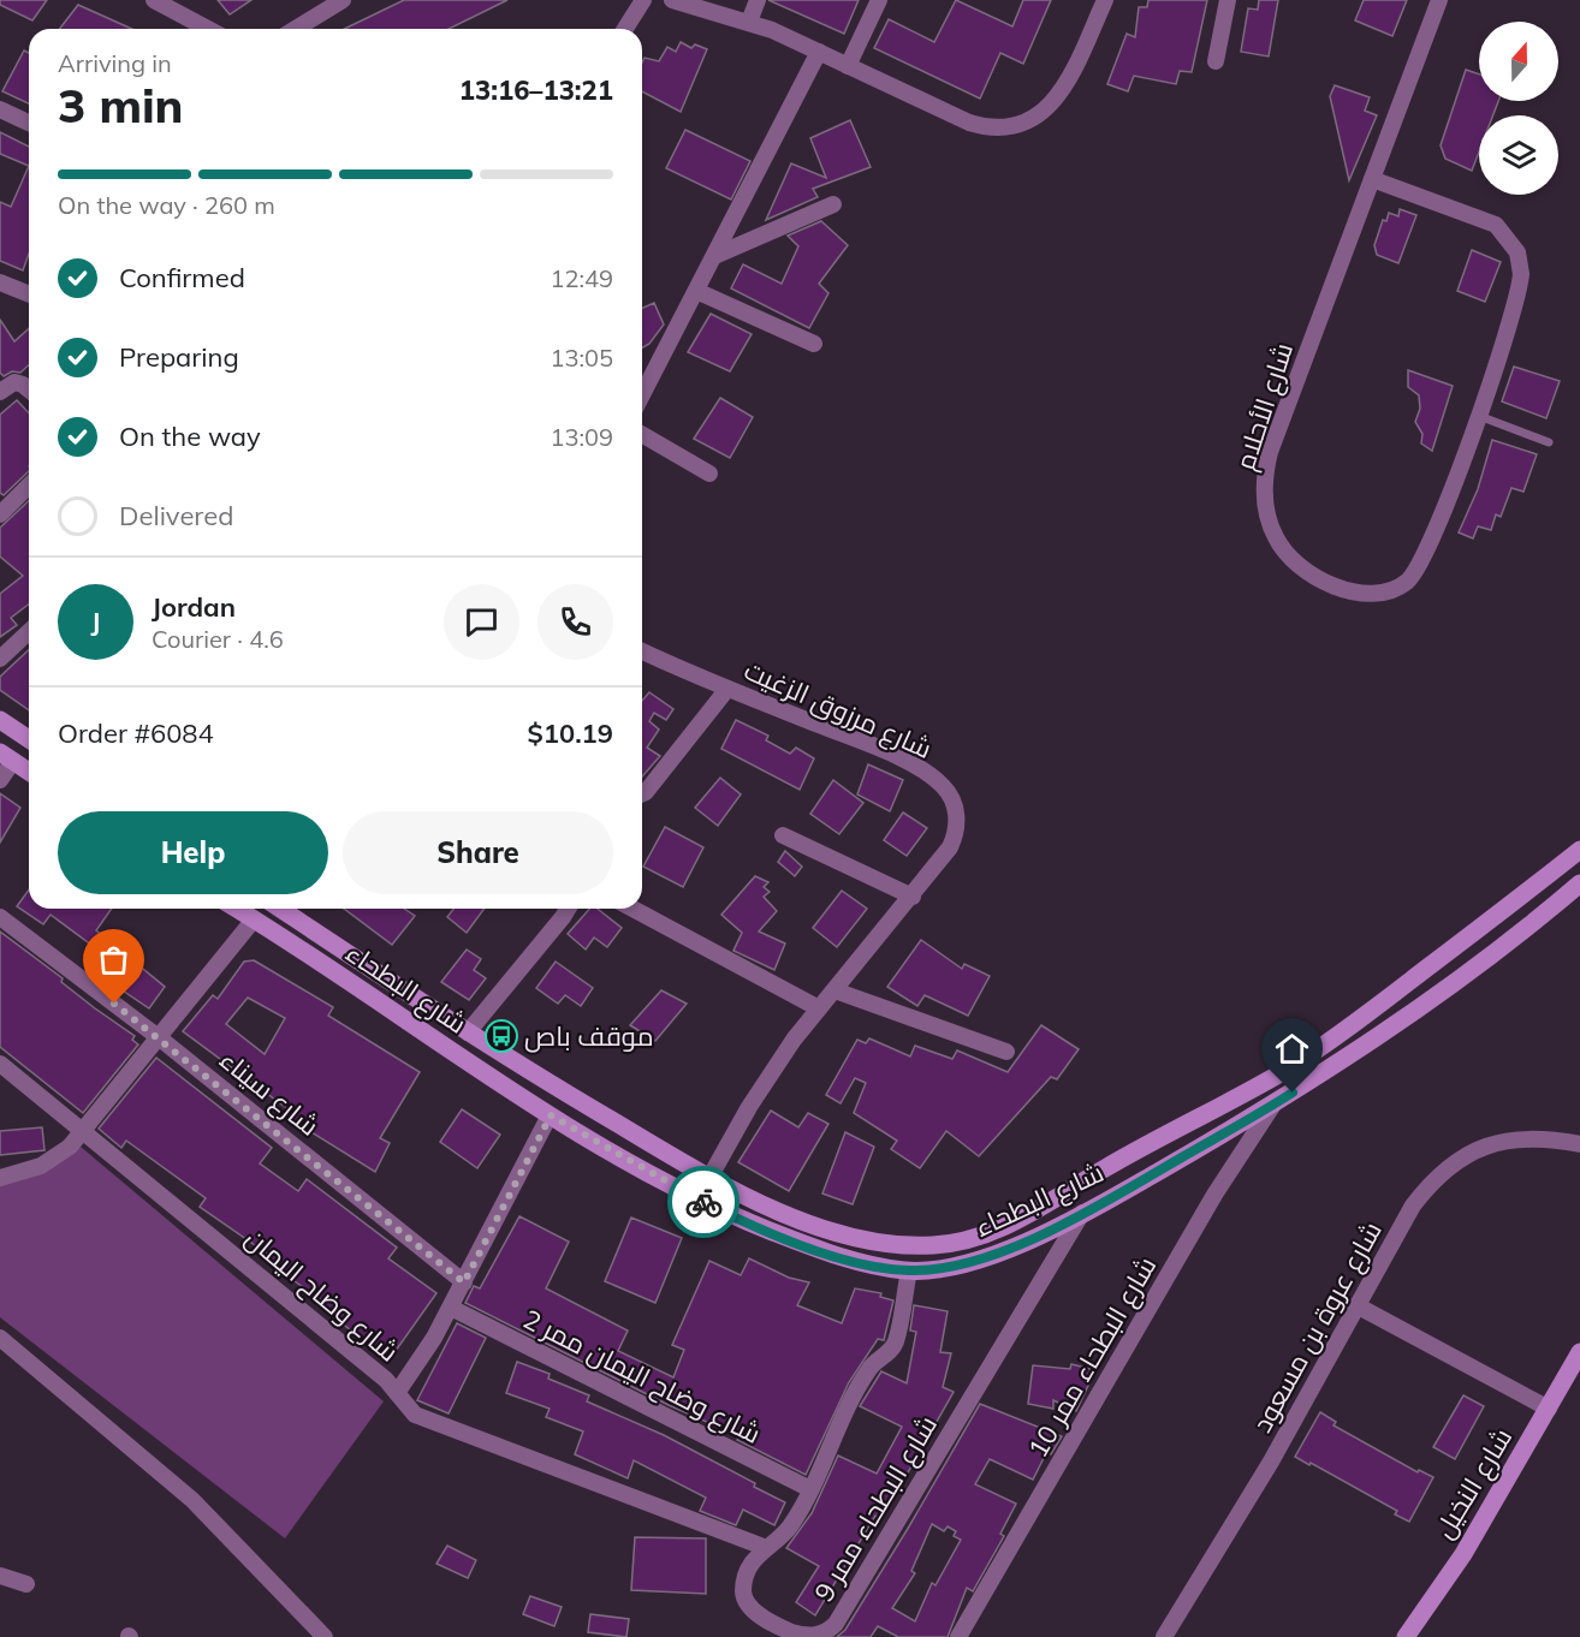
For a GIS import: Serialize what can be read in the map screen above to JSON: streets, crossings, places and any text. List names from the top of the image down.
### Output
{
  "streets": {
    "street": [
      "شارع الأحلام",
      "شارع مرزوق الزغيت",
      "شارع البطحاء",
      "شارع سيناء",
      "شارع وضاح اليمان",
      "شارع عروة بن مسعود",
      "شارع البطحاء ممر 10",
      "شارع وضاح اليمان ممر 2",
      "شارع النخيل",
      "شارع البطحاء ممر 9"
    ]
  },
  "crossings": [
    ["شارع مرزوق الزغيت", "شارع البطحاء"],
    ["شارع البطحاء", "شارع وضاح اليمان"],
    ["شارع البطحاء", "شارع البطحاء ممر 10"],
    ["شارع البطحاء", "شارع البطحاء ممر 9"],
    ["شارع سيناء", "شارع وضاح اليمان"],
    ["شارع وضاح اليمان", "شارع وضاح اليمان ممر 2"],
    ["شارع وضاح اليمان ممر 2", "شارع البطحاء ممر 9"]
  ],
  "places": {
    "bus stop": ["موقف باص"]
  },
  "north": "top",
  "page": {
    "heading": ["3 min", "Arriving in", "13:16–13:21"],
    "panel": [
      "Jordan",
      "Courier · 4.6",
      "Order #6084",
      "$10.19"
    ],
    "bar": "On the way · 260 m",
    "list": [
      ["Confirmed", "12:49"],
      ["Preparing", "13:05"],
      ["On the way", "13:09"],
      "Delivered"
    ],
    "round": "J",
    "buttons": ["Help", "Share"]
  }
}
